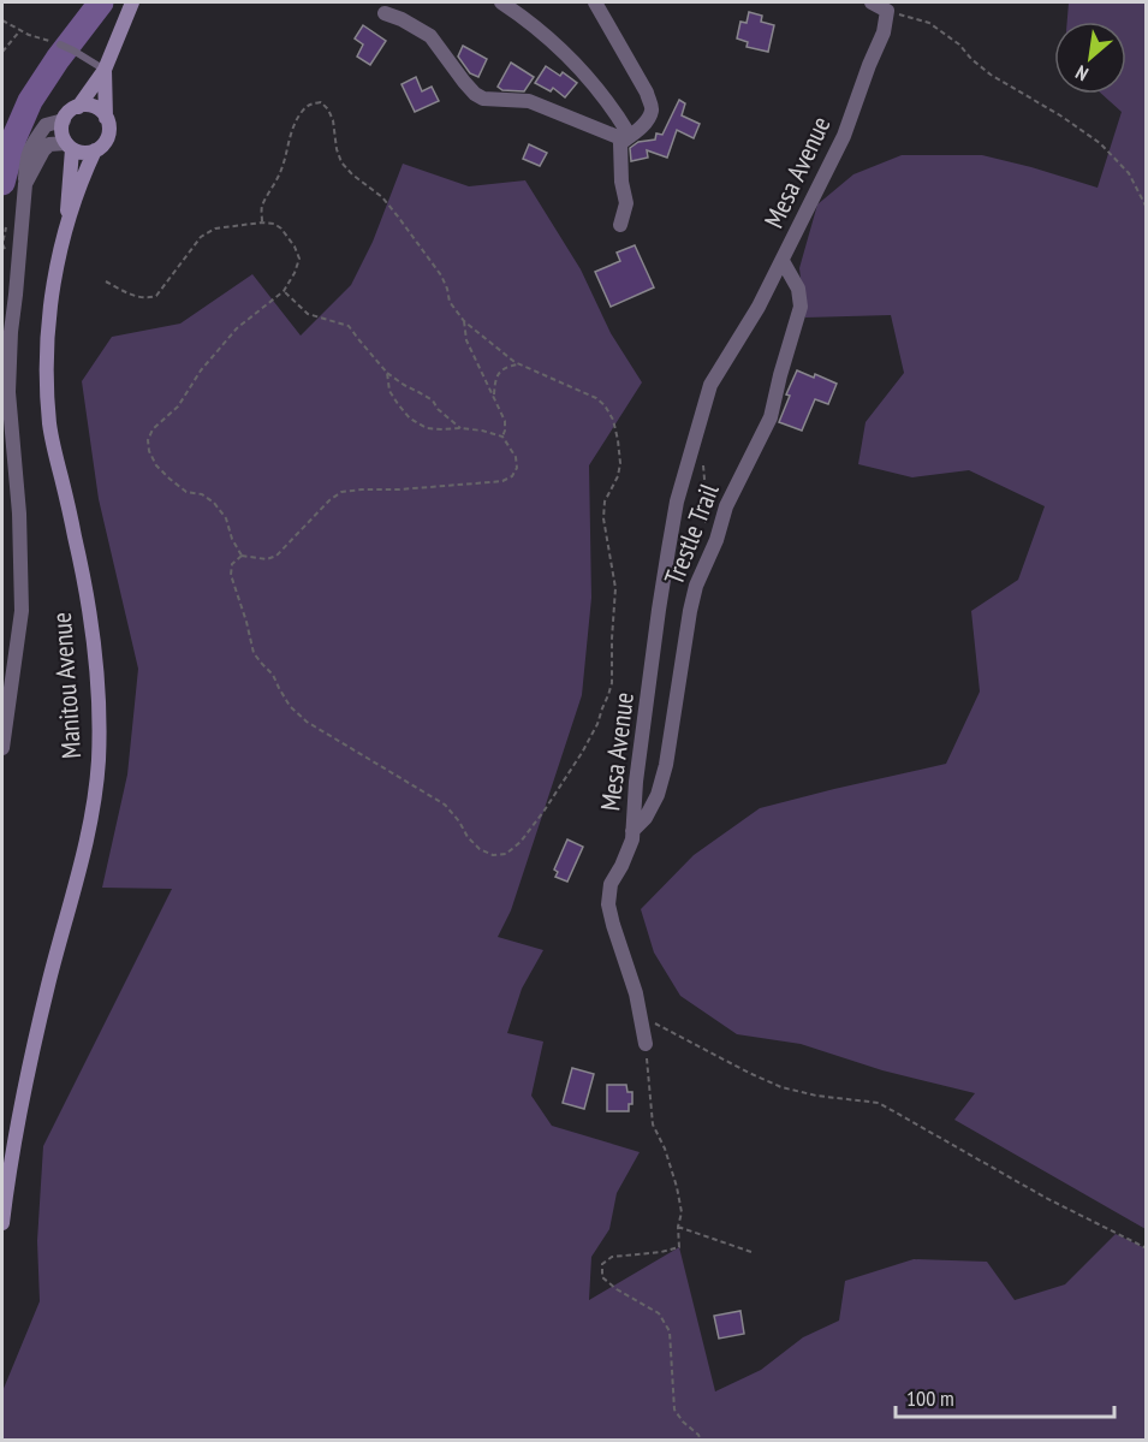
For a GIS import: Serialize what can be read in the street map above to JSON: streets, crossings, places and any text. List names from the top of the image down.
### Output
{
  "streets": {
    "main road": ["Manitou Avenue"],
    "street": ["Mesa Avenue", "Trestle Trail"]
  },
  "crossings": [
    ["Mesa Avenue", "Trestle Trail"]
  ],
  "scale_bar": "100 m",
  "north": "bottom left"
}
